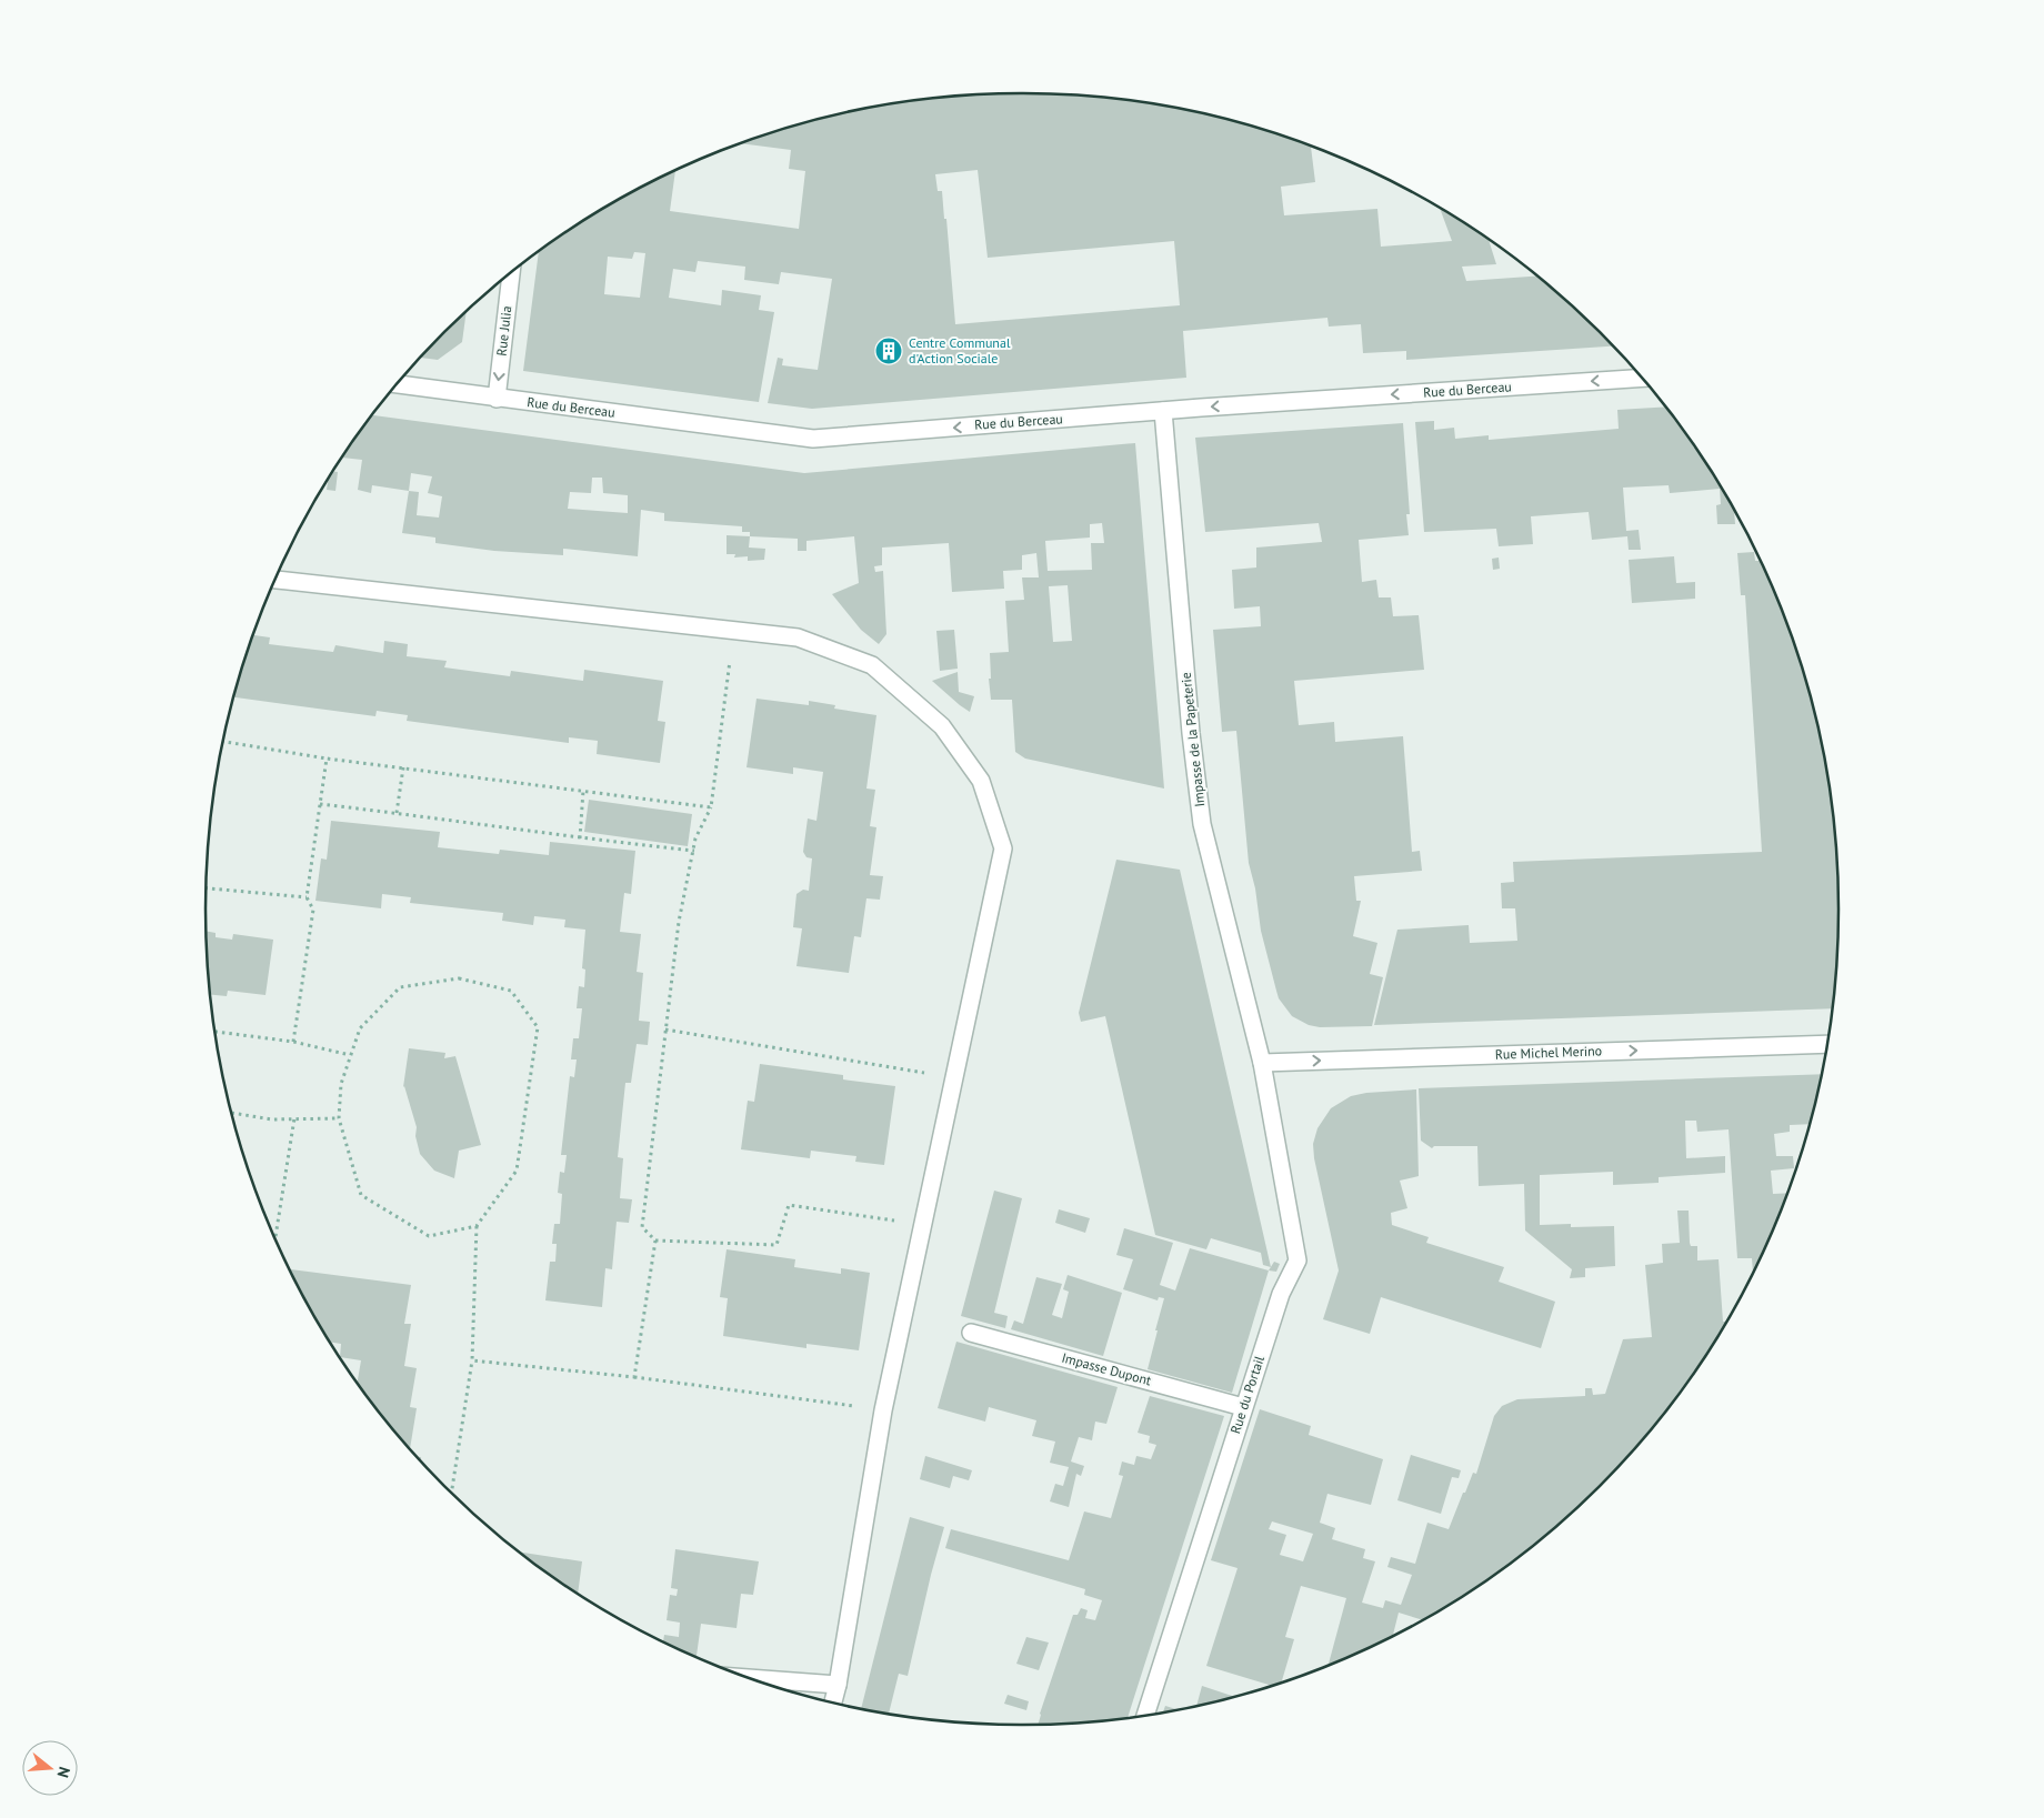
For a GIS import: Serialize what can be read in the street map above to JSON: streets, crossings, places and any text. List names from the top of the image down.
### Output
{
  "streets": {
    "street": [
      "Rue Julia",
      "Rue du Berceau",
      "Impasse de la Papeterie",
      "Rue Michel Merino",
      "Impasse Dupont",
      "Rue du Portail"
    ]
  },
  "crossings": [
    ["Rue Julia", "Rue du Berceau"],
    ["Rue du Berceau", "Impasse de la Papeterie"],
    ["Impasse de la Papeterie", "Rue Michel Merino"],
    ["Impasse de la Papeterie", "Rue du Portail"],
    ["Rue Michel Merino", "Rue du Portail"],
    ["Impasse Dupont", "Rue du Portail"]
  ],
  "one_way": ["Rue Julia", "Rue du Berceau", "Rue Michel Merino"],
  "places": {
    "building": ["Centre Communal d'Action Sociale"]
  },
  "north": "right"
}
